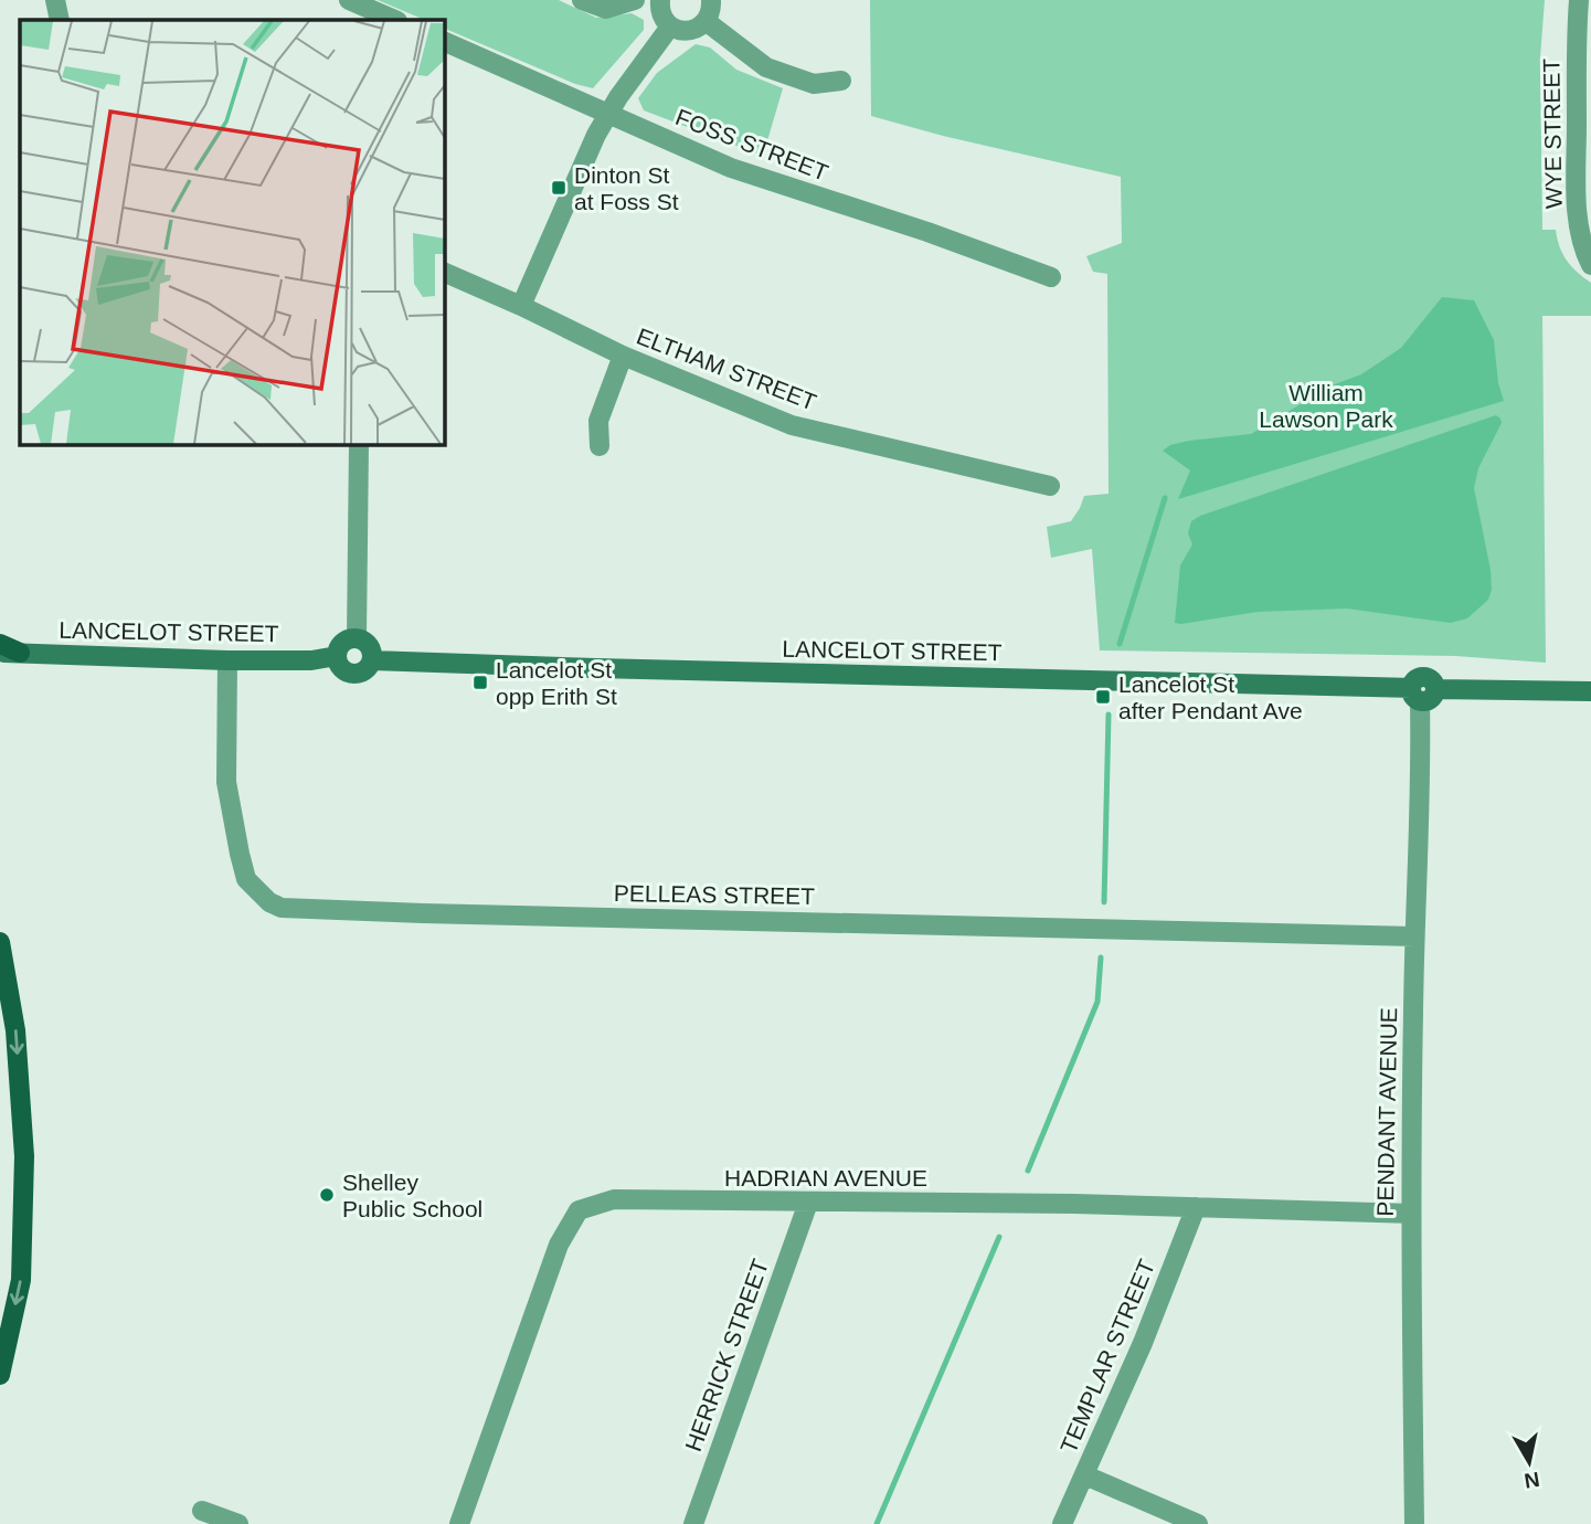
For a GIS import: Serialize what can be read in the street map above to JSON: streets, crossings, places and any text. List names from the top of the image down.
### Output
{
  "streets": {
    "street": [
      "WYE STREET",
      "FOSS STREET",
      "ELTHAM STREET",
      "LANCELOT STREET",
      "PELLEAS STREET",
      "PENDANT AVENUE",
      "HADRIAN AVENUE",
      "HERRICK STREET",
      "TEMPLAR STREET"
    ]
  },
  "crossings": [
    ["LANCELOT STREET", "PELLEAS STREET"],
    ["LANCELOT STREET", "PENDANT AVENUE"],
    ["PELLEAS STREET", "PENDANT AVENUE"],
    ["PENDANT AVENUE", "HADRIAN AVENUE"],
    ["HADRIAN AVENUE", "HERRICK STREET"],
    ["HADRIAN AVENUE", "TEMPLAR STREET"]
  ],
  "parks": ["William Lawson Park"],
  "places": {
    "transit": ["Dinton St at Foss St", "Lancelot St opp Erith St", "Lancelot St after Pendant Ave"],
    "other": ["Shelley Public School"]
  },
  "north": "bottom"
}
